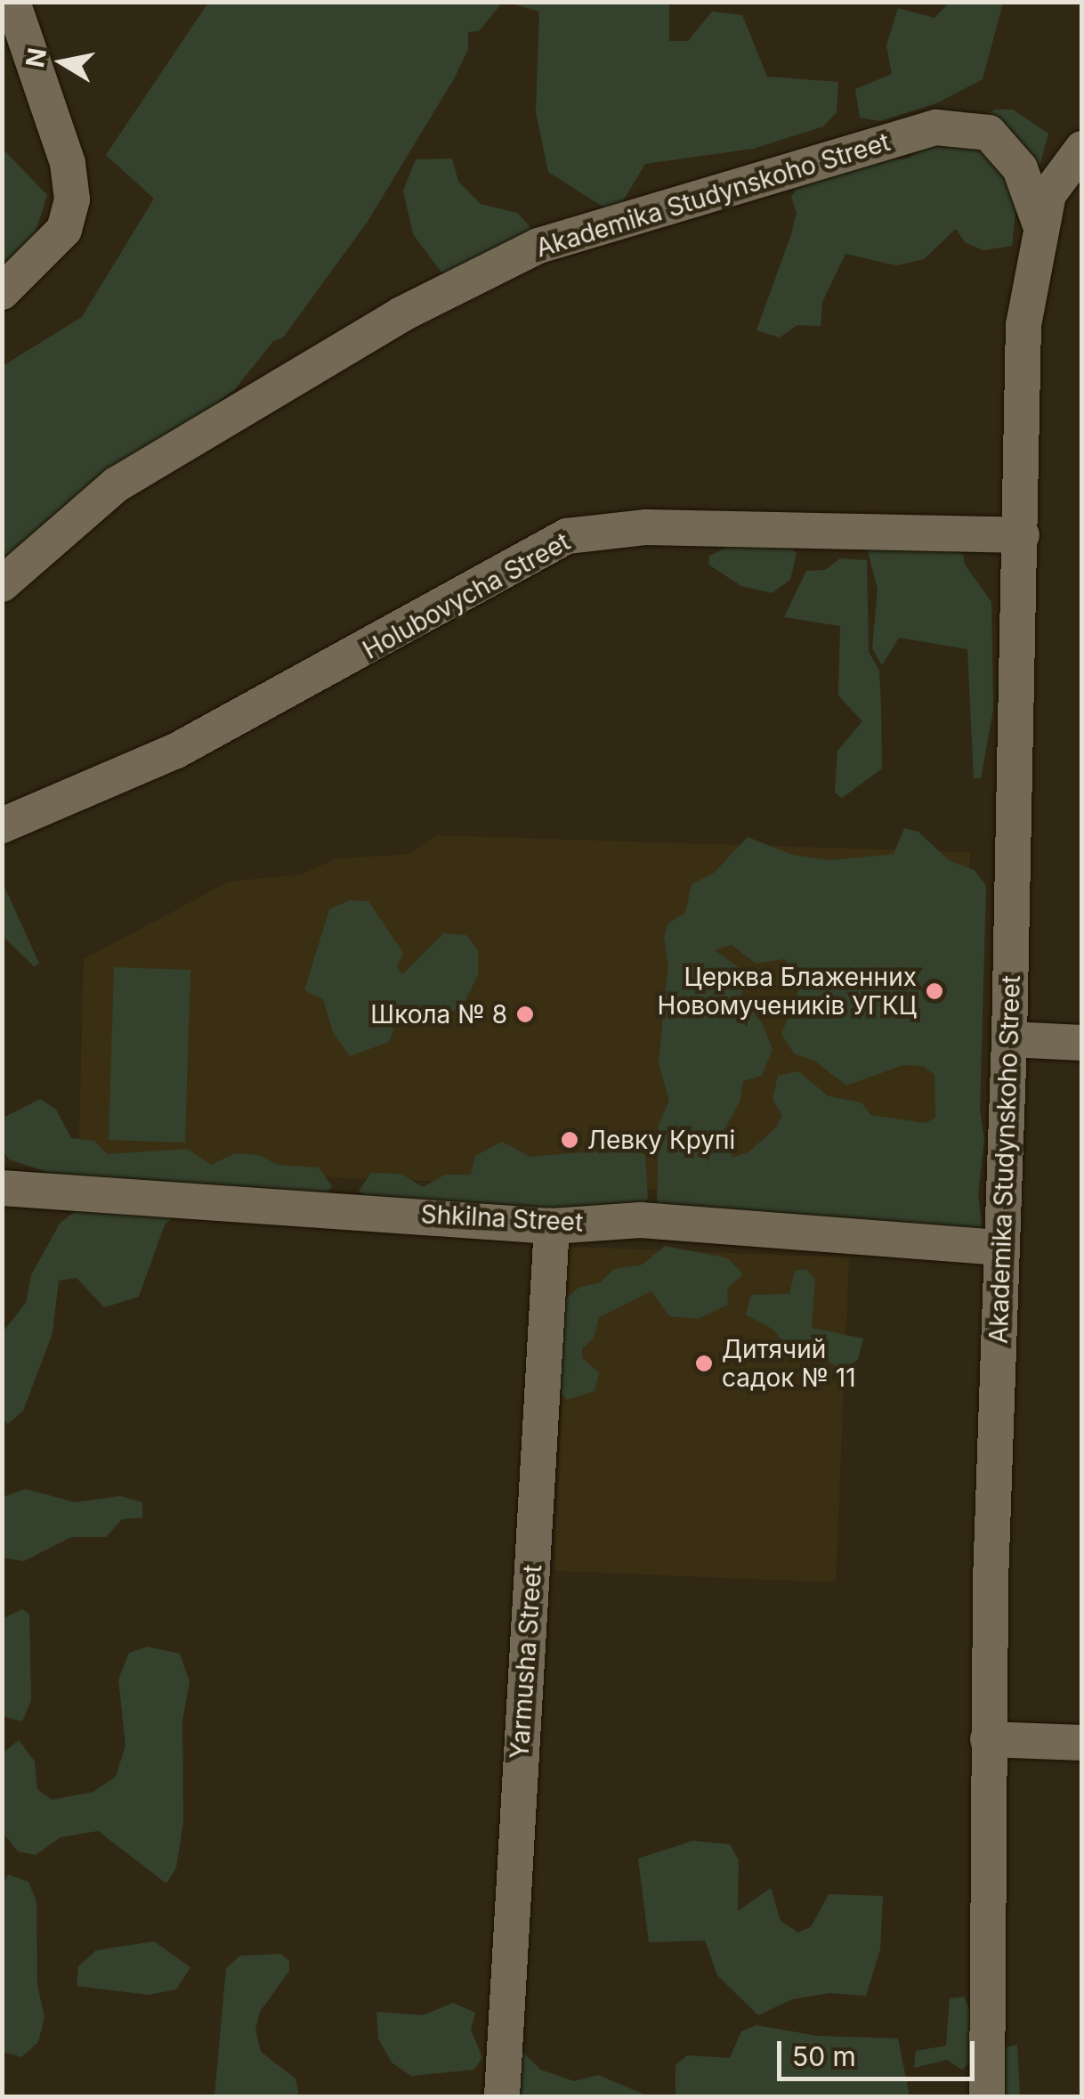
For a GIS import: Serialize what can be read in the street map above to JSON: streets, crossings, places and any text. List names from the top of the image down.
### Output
{
  "streets": {
    "street": [
      "Akademika Studynskoho Street",
      "Holubovycha Street",
      "Shkilna Street",
      "Yarmusha Street"
    ]
  },
  "crossings": [
    ["Akademika Studynskoho Street", "Holubovycha Street"],
    ["Akademika Studynskoho Street", "Shkilna Street"],
    ["Shkilna Street", "Yarmusha Street"]
  ],
  "places": [
    "Церква Блаженних Новомучеників УГКЦ",
    "Школа № 8",
    "Левку Крупі",
    "Дитячий садок № 11"
  ],
  "scale_bar": "50 m",
  "north": "left"
}
